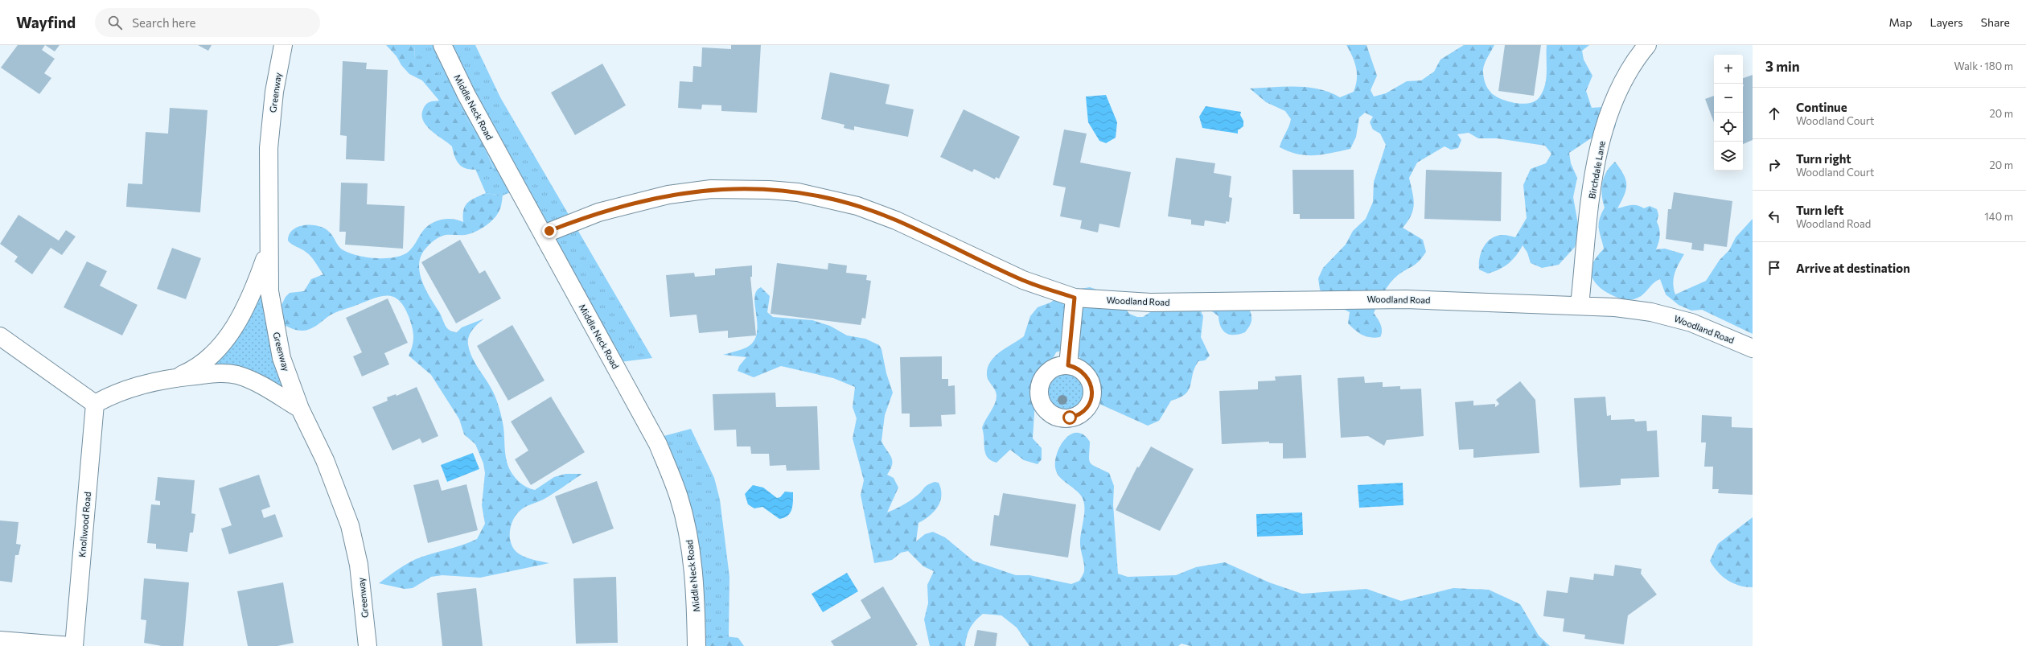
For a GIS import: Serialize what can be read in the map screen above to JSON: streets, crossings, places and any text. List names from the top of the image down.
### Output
{
  "streets": {
    "street": [
      "Greenway",
      "Middle Neck Road",
      "Birchdale Lane",
      "Woodland Road",
      "Knollwood Road"
    ]
  },
  "crossings": [
    ["Middle Neck Road", "Woodland Road"],
    ["Birchdale Lane", "Woodland Road"]
  ],
  "page": {
    "header": "Wayfind",
    "search": "Search here",
    "nav": ["Map", "Layers", "Share"],
    "heading": ["3 min", "Walk · 180 m"],
    "map_buttons": ["+", "−"],
    "list": [
      ["Continue", "Woodland Court", "20 m"],
      ["Turn right", "Woodland Court", "20 m"],
      ["Turn left", "Woodland Road", "140 m"],
      "Arrive at destination"
    ]
  }
}
